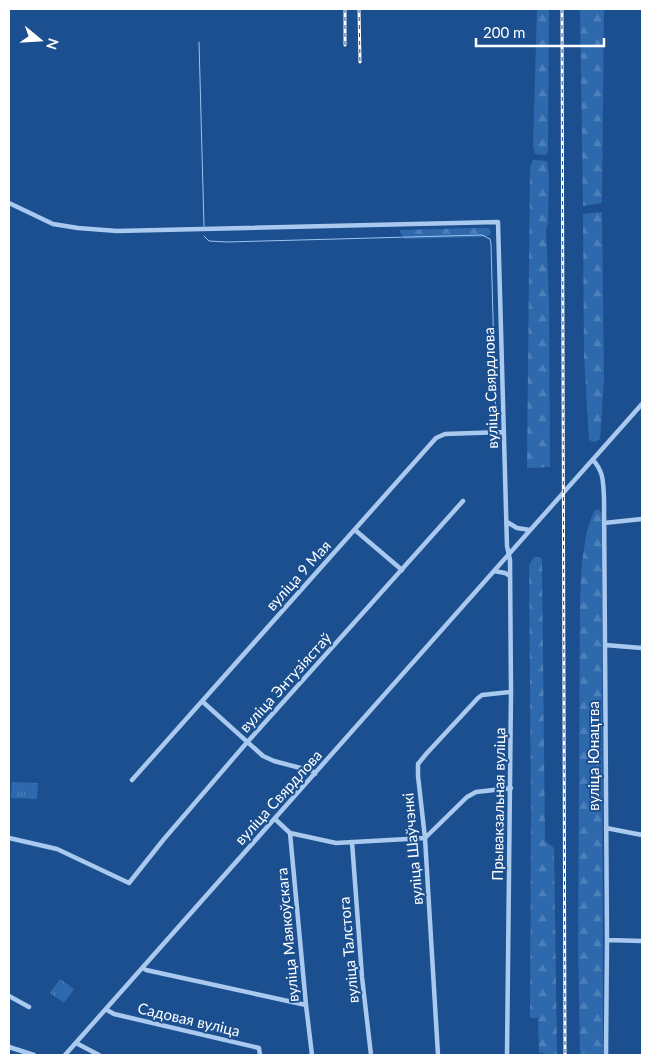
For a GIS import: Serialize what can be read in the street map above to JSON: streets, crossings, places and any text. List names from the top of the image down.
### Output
{
  "streets": {
    "street": [
      "вуліца Свярдлова",
      "вуліца 9 Мая",
      "вуліца Энтузіястаў",
      "вуліца Юнацтва",
      "Прывакзальная вуліца",
      "вуліца Шаўчэнкі",
      "вуліца Маякоўскага",
      "вуліца Талстога",
      "Садовая вуліца"
    ]
  },
  "crossings": [
    ["вуліца Свярдлова", "вуліца 9 Мая"],
    ["вуліца Свярдлова", "вуліца Юнацтва"],
    ["вуліца Свярдлова", "Прывакзальная вуліца"],
    ["вуліца Свярдлова", "Садовая вуліца"],
    ["Прывакзальная вуліца", "вуліца Шаўчэнкі"]
  ],
  "scale_bar": "200 m",
  "north": "right"
}
